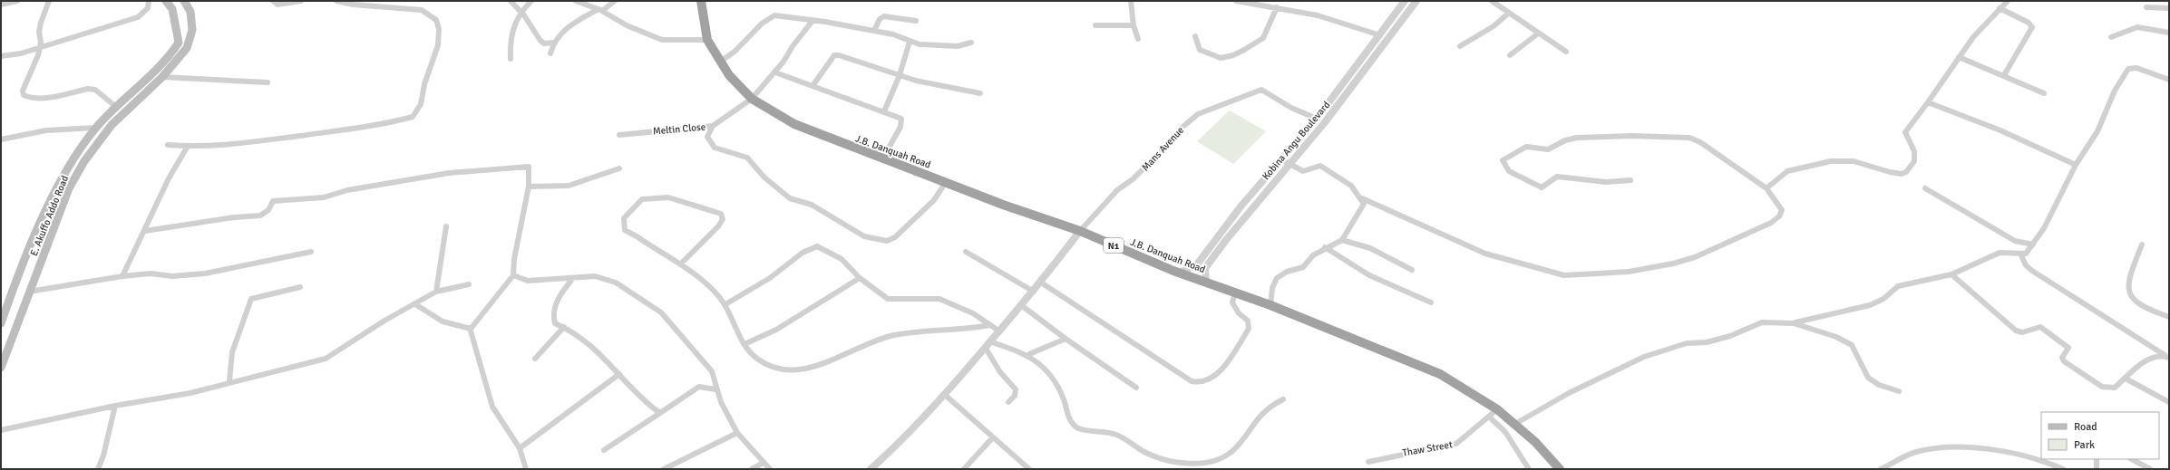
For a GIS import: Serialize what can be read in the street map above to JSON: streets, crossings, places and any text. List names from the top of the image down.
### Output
{
  "streets": {
    "highway": ["J.B. Danquah Road", "N1"],
    "main road": ["E. Akuffo Addo Road"],
    "street": [
      "Meltin Close",
      "Kobina Angu Boulevard",
      "Mans Avenue",
      "Thaw Street"
    ]
  },
  "crossings": [
    ["Meltin Close", "J.B. Danquah Road"],
    ["Kobina Angu Boulevard", "Mans Avenue"],
    ["Kobina Angu Boulevard", "J.B. Danquah Road"],
    ["Mans Avenue", "J.B. Danquah Road"],
    ["J.B. Danquah Road", "Thaw Street"]
  ],
  "legend": ["Road", "Park"]
}
